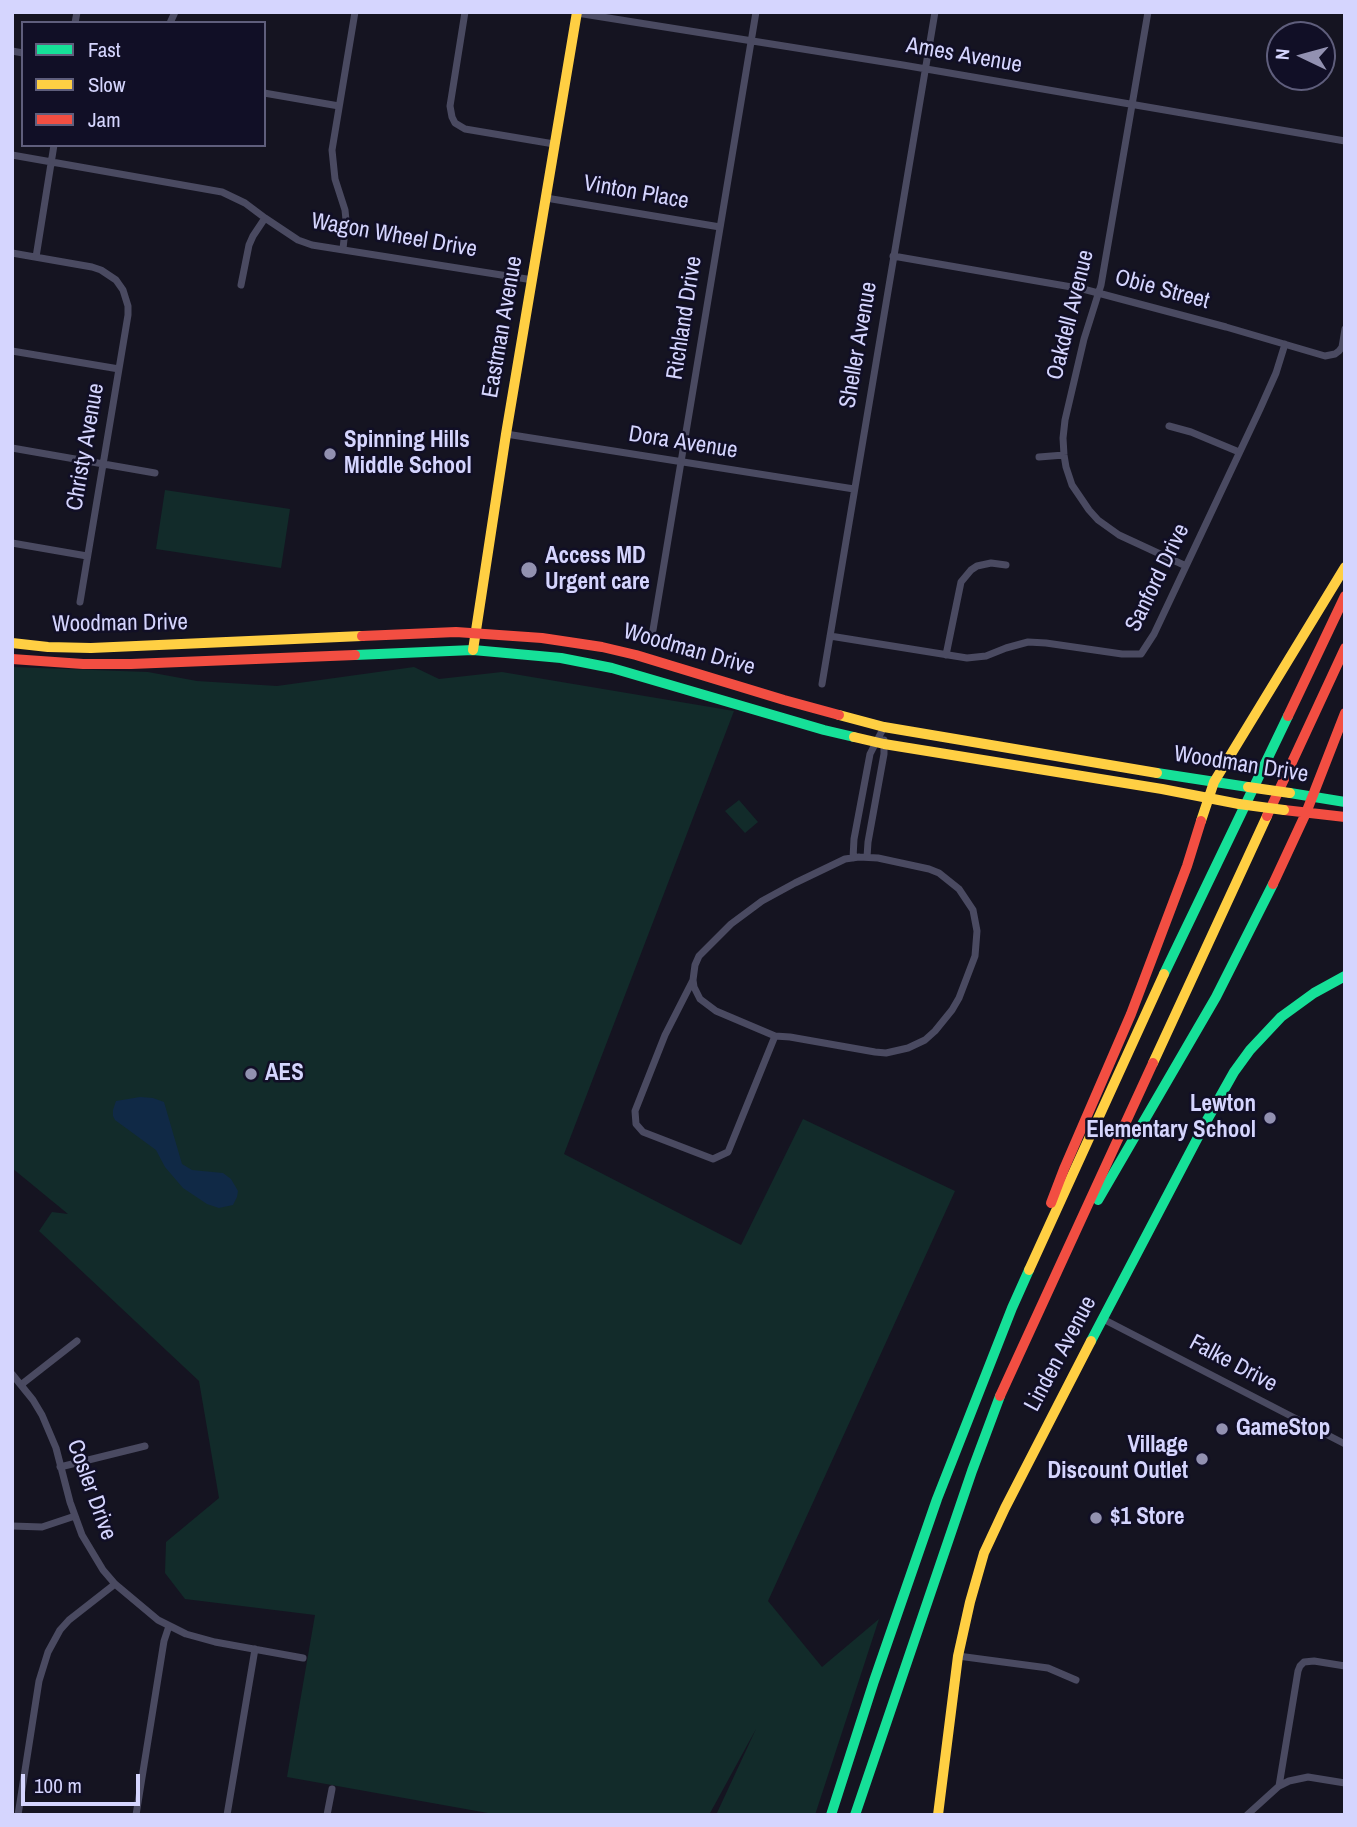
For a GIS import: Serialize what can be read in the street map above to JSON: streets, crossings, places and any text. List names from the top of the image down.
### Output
{
  "streets": {
    "main road": ["Eastman Avenue", "Woodman Drive", "Linden Avenue"],
    "street": [
      "Ames Avenue",
      "Vinton Place",
      "Wagon Wheel Drive",
      "Obie Street",
      "Oakdell Avenue",
      "Richland Drive",
      "Sheller Avenue",
      "Dora Avenue",
      "Christy Avenue",
      "Sanford Drive",
      "Falke Drive",
      "Cosler Drive"
    ]
  },
  "crossings": [
    ["Ames Avenue", "Oakdell Avenue"],
    ["Ames Avenue", "Richland Drive"],
    ["Ames Avenue", "Eastman Avenue"],
    ["Ames Avenue", "Sheller Avenue"],
    ["Vinton Place", "Richland Drive"],
    ["Vinton Place", "Eastman Avenue"],
    ["Wagon Wheel Drive", "Eastman Avenue"],
    ["Obie Street", "Oakdell Avenue"],
    ["Obie Street", "Sheller Avenue"],
    ["Obie Street", "Sanford Drive"],
    ["Oakdell Avenue", "Sanford Drive"],
    ["Richland Drive", "Dora Avenue"],
    ["Eastman Avenue", "Dora Avenue"],
    ["Eastman Avenue", "Woodman Drive"],
    ["Sheller Avenue", "Dora Avenue"],
    ["Sheller Avenue", "Sanford Drive"],
    ["Linden Avenue", "Falke Drive"]
  ],
  "places": [
    "Spinning Hills Middle School",
    "Access MD Urgent care",
    "AES",
    "Lewton Elementary School",
    "GameStop",
    "Village Discount Outlet",
    "$1 Store"
  ],
  "legend": ["Fast", "Slow", "Jam"],
  "scale_bar": "100 m",
  "north": "left"
}
